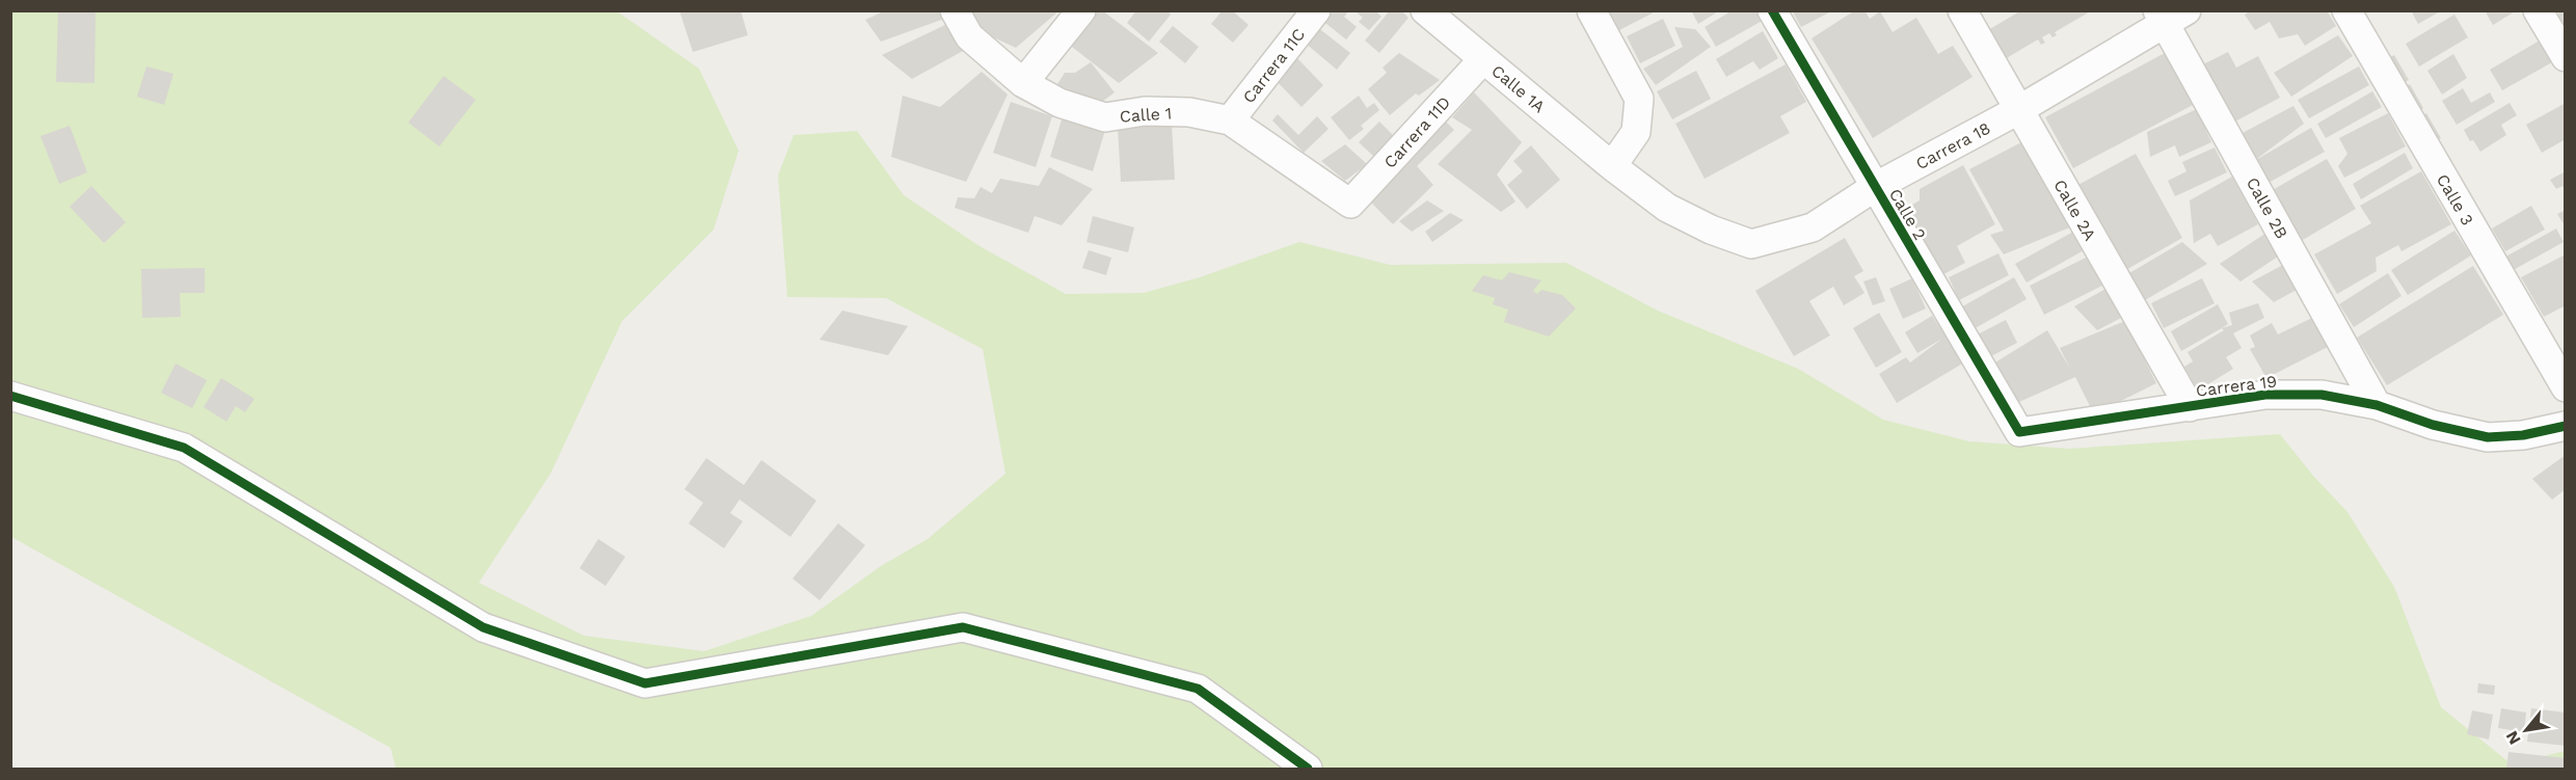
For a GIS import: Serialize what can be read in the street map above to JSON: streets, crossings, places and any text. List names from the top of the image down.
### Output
{
  "streets": {
    "street": [
      "Carrera 11C",
      "Calle 1A",
      "Calle 1",
      "Carrera 11D",
      "Carrera 18",
      "Calle 3",
      "Calle 2B",
      "Calle 2A",
      "Calle 2",
      "Carrera 19"
    ]
  },
  "crossings": [
    ["Carrera 11C", "Calle 1"],
    ["Calle 1A", "Carrera 11D"],
    ["Calle 1A", "Carrera 18"],
    ["Calle 1", "Carrera 11D"],
    ["Carrera 18", "Calle 2B"],
    ["Carrera 18", "Calle 2A"],
    ["Carrera 18", "Calle 2"],
    ["Calle 2B", "Carrera 19"],
    ["Calle 2A", "Carrera 19"],
    ["Calle 2", "Carrera 19"]
  ],
  "north": "bottom left"
}
